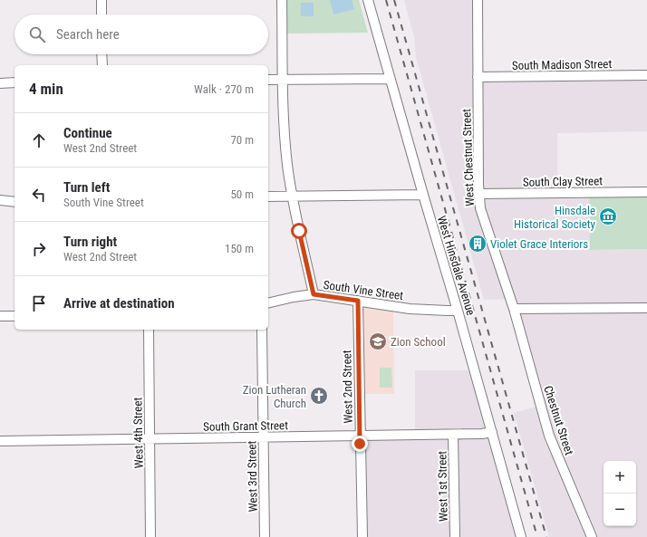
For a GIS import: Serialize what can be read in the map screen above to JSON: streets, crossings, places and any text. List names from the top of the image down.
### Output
{
  "streets": {
    "street": [
      "South Madison Street",
      "West Chestnut Street",
      "South Clay Street",
      "West Hinsdale Avenue",
      "South Vine Street",
      "West 2nd Street",
      "Chestnut Street",
      "South Grant Street",
      "West 4th Street",
      "West 3rd Street",
      "West 1st Street"
    ]
  },
  "crossings": [
    ["South Madison Street", "West Chestnut Street"],
    ["West Chestnut Street", "South Clay Street"],
    ["West Chestnut Street", "Chestnut Street"],
    ["West Hinsdale Avenue", "South Vine Street"],
    ["West Hinsdale Avenue", "South Grant Street"],
    ["South Vine Street", "West 2nd Street"],
    ["West 2nd Street", "South Grant Street"],
    ["South Grant Street", "West 4th Street"],
    ["South Grant Street", "West 3rd Street"],
    ["South Grant Street", "West 1st Street"]
  ],
  "places": {
    "museum": ["Hinsdale Historical Society"],
    "building": ["Violet Grace Interiors"],
    "school or university": ["Zion School"],
    "church": ["Zion Lutheran Church"]
  },
  "page": {
    "search": "Search here",
    "heading": ["4 min", "Walk · 270 m"],
    "list": [
      ["Continue", "West 2nd Street", "70 m"],
      ["Turn left", "South Vine Street", "50 m"],
      ["Turn right", "West 2nd Street", "150 m"],
      "Arrive at destination"
    ],
    "map_buttons": ["+", "−"]
  }
}
